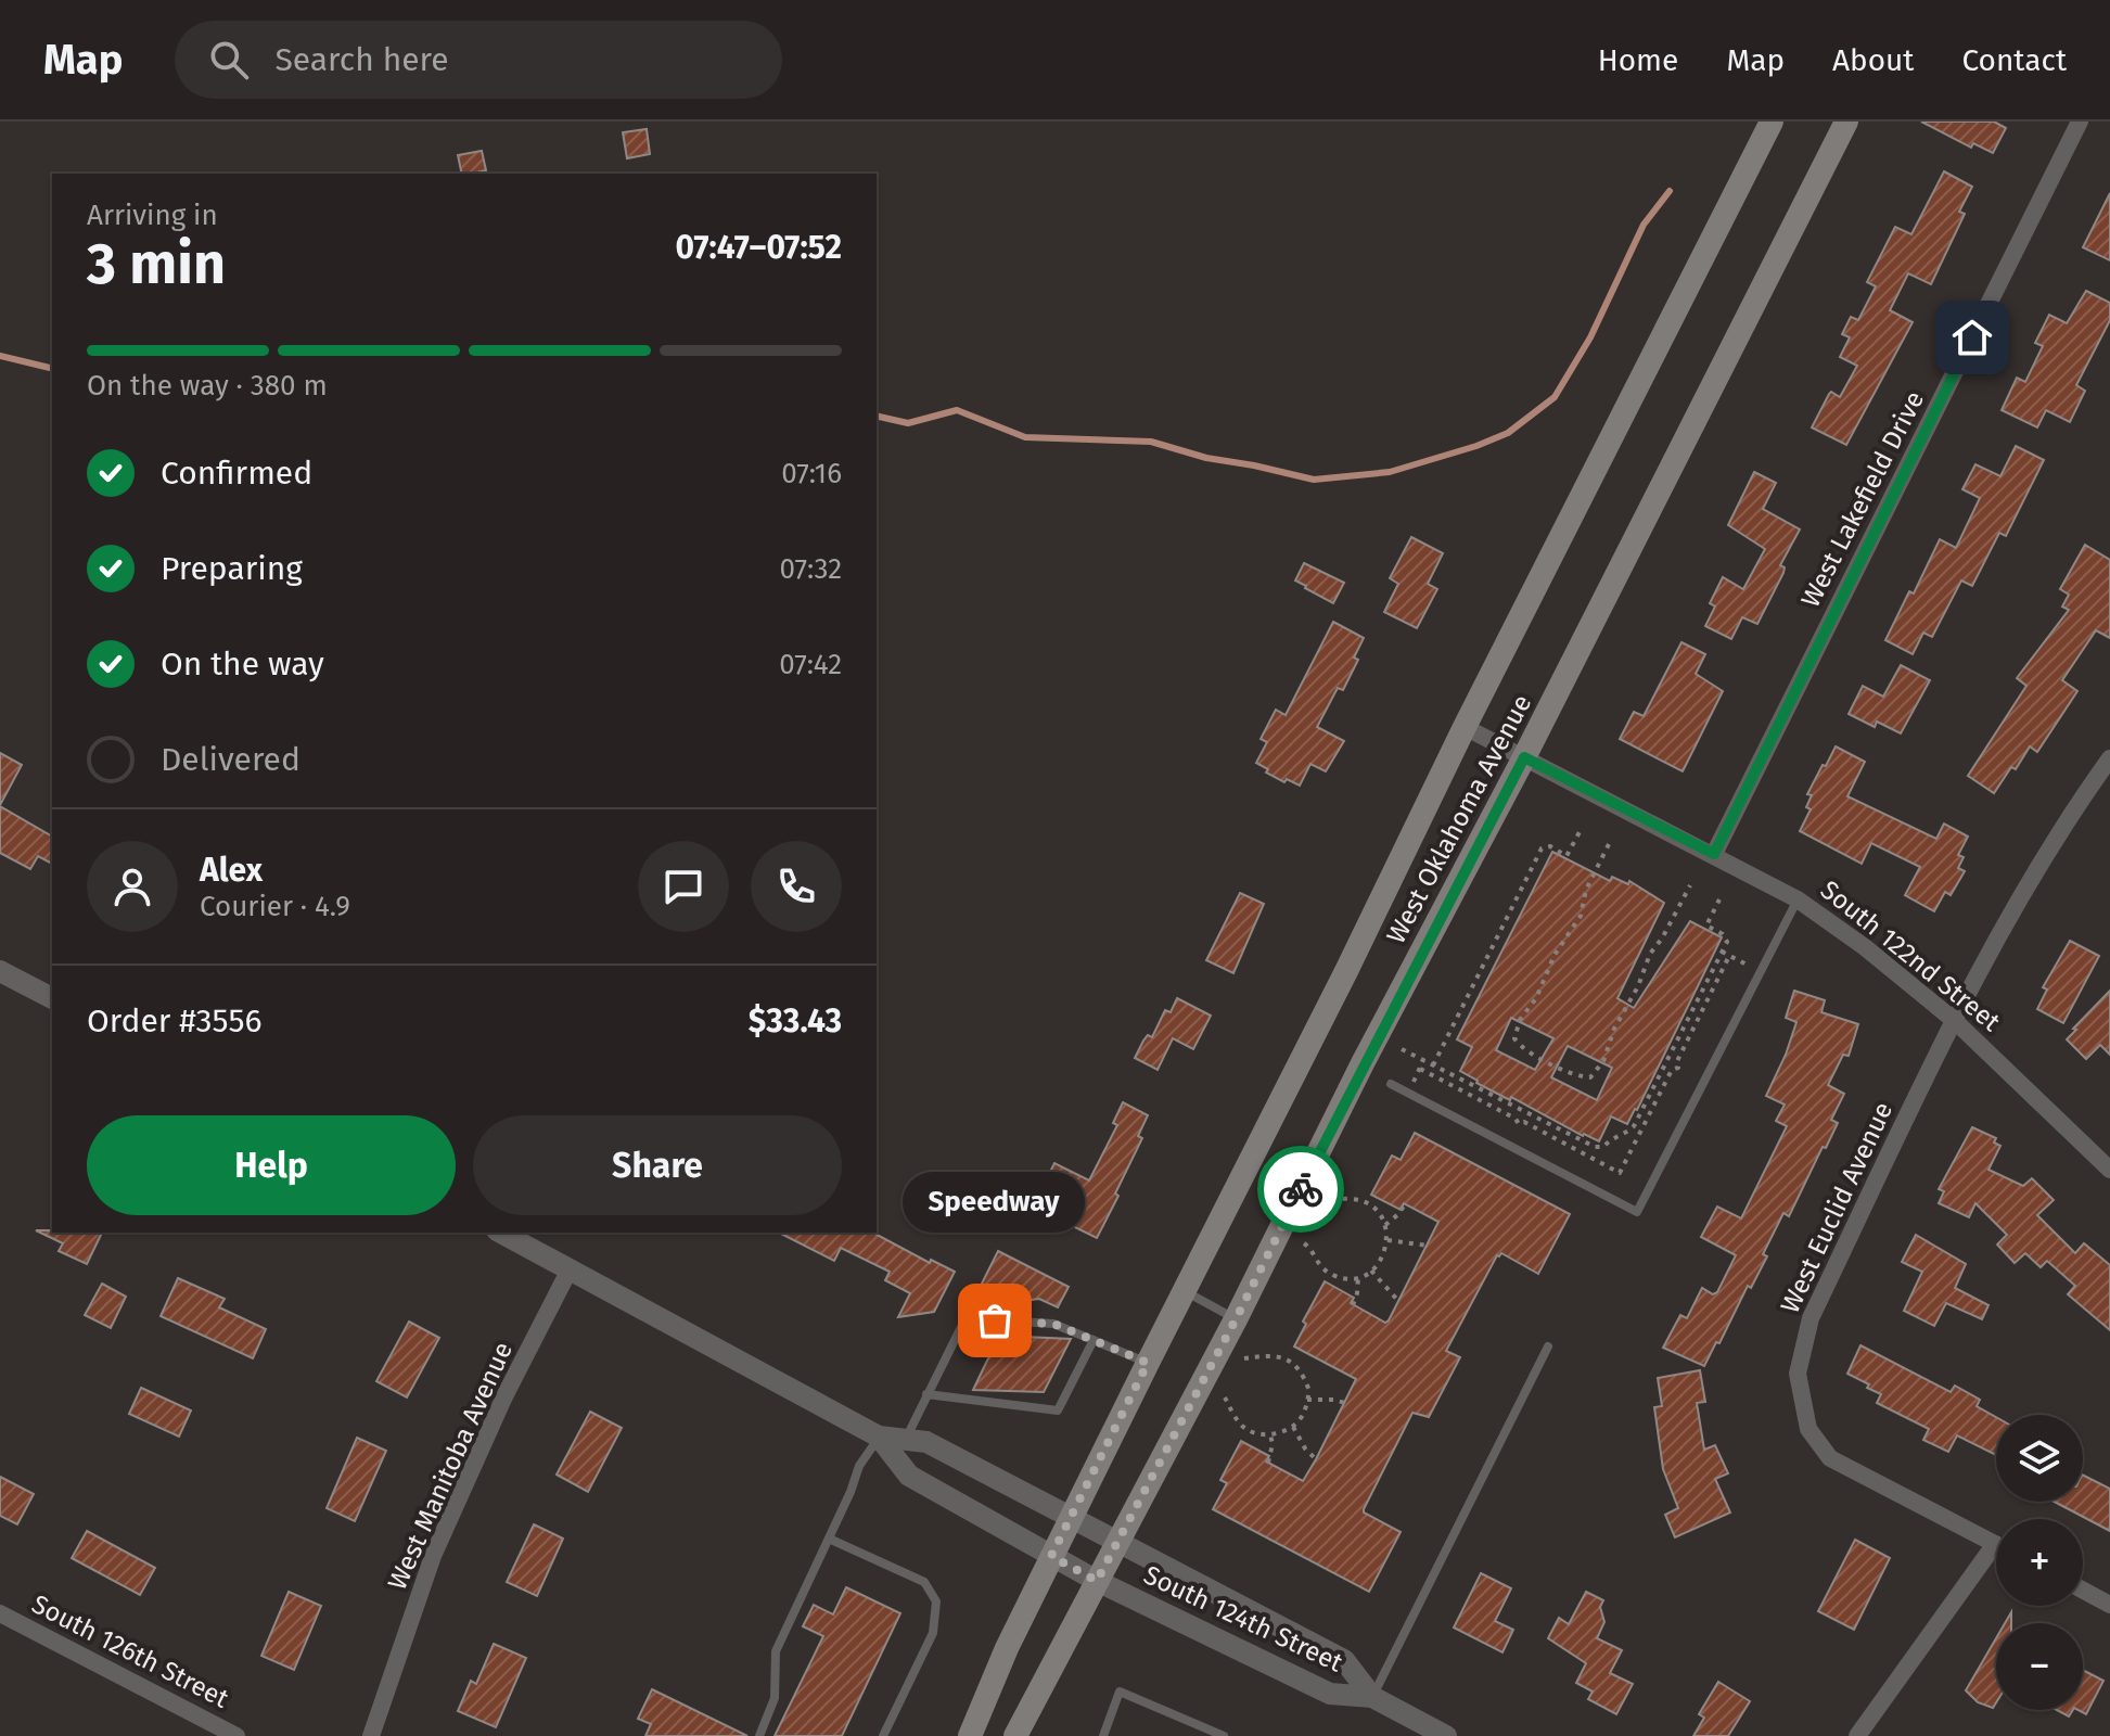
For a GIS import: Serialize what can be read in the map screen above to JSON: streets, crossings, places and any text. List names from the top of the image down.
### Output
{
  "streets": {
    "main road": ["West Oklahoma Avenue"],
    "street": [
      "West Lakefield Drive",
      "South 122nd Street",
      "West Euclid Avenue",
      "West Manitoba Avenue",
      "South 124th Street",
      "South 126th Street"
    ]
  },
  "crossings": [
    ["West Lakefield Drive", "South 122nd Street"],
    ["West Oklahoma Avenue", "South 122nd Street"],
    ["West Oklahoma Avenue", "South 124th Street"],
    ["South 122nd Street", "West Euclid Avenue"],
    ["West Manitoba Avenue", "South 124th Street"]
  ],
  "places": ["Speedway"],
  "page": {
    "header": "Map",
    "search": "Search here",
    "nav": [
      "Home",
      "Map",
      "About",
      "Contact"
    ],
    "heading": ["3 min", "Arriving in", "07:47–07:52"],
    "panel": [
      "Alex",
      "Courier · 4.9",
      "Order #3556",
      "$33.43"
    ],
    "bar": "On the way · 380 m",
    "list": [
      ["Confirmed", "07:16"],
      ["Preparing", "07:32"],
      ["On the way", "07:42"],
      "Delivered"
    ],
    "buttons": ["Help", "Share"],
    "bubble": "Speedway",
    "map_buttons": ["+", "−"]
  }
}
